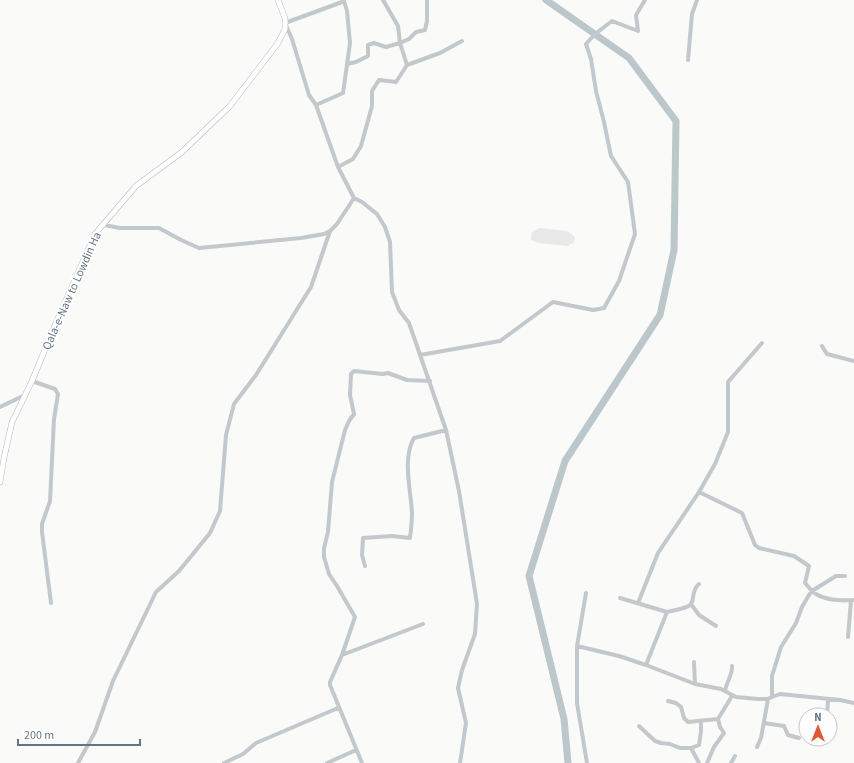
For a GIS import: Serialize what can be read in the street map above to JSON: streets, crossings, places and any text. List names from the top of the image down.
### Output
{
  "streets": {
    "main road": ["Qala-e-Naw to Lowdin Ha"]
  },
  "scale_bar": "200 m",
  "north": "top"
}
